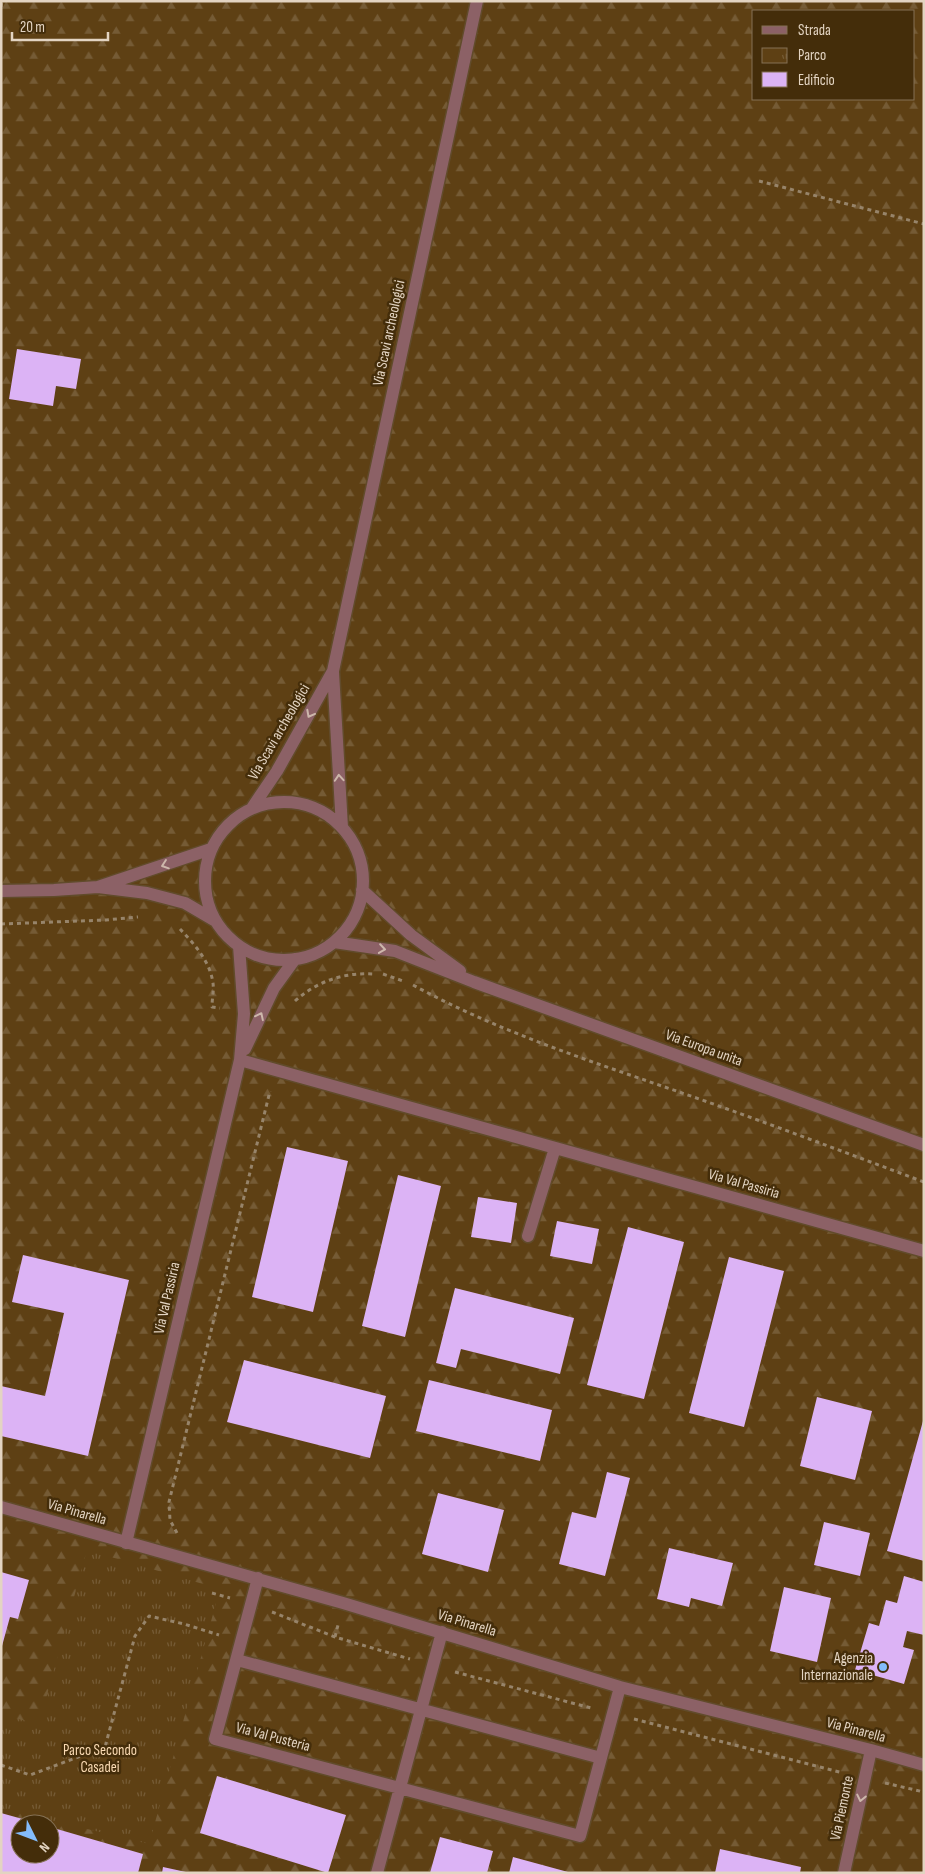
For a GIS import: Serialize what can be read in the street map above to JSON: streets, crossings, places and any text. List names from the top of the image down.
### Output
{
  "streets": {
    "street": [
      "Via Scavi archeologici",
      "Via Europa unita",
      "Via Val Passiria",
      "Via Pinarella",
      "Via Val Pusteria",
      "Via Piemonte"
    ]
  },
  "crossings": [
    ["Via Scavi archeologici", "Via Europa unita"],
    ["Via Scavi archeologici", "Via Val Passiria"],
    ["Via Europa unita", "Via Val Passiria"],
    ["Via Val Passiria", "Via Pinarella"],
    ["Via Pinarella", "Via Val Pusteria"],
    ["Via Pinarella", "Via Piemonte"]
  ],
  "one_way": ["Via Piemonte"],
  "parks": ["Parco Secondo Casadei"],
  "places": ["Agenzia Internazionale"],
  "legend": ["Strada", "Parco", "Edificio"],
  "scale_bar": "20 m",
  "north": "bottom right"
}
